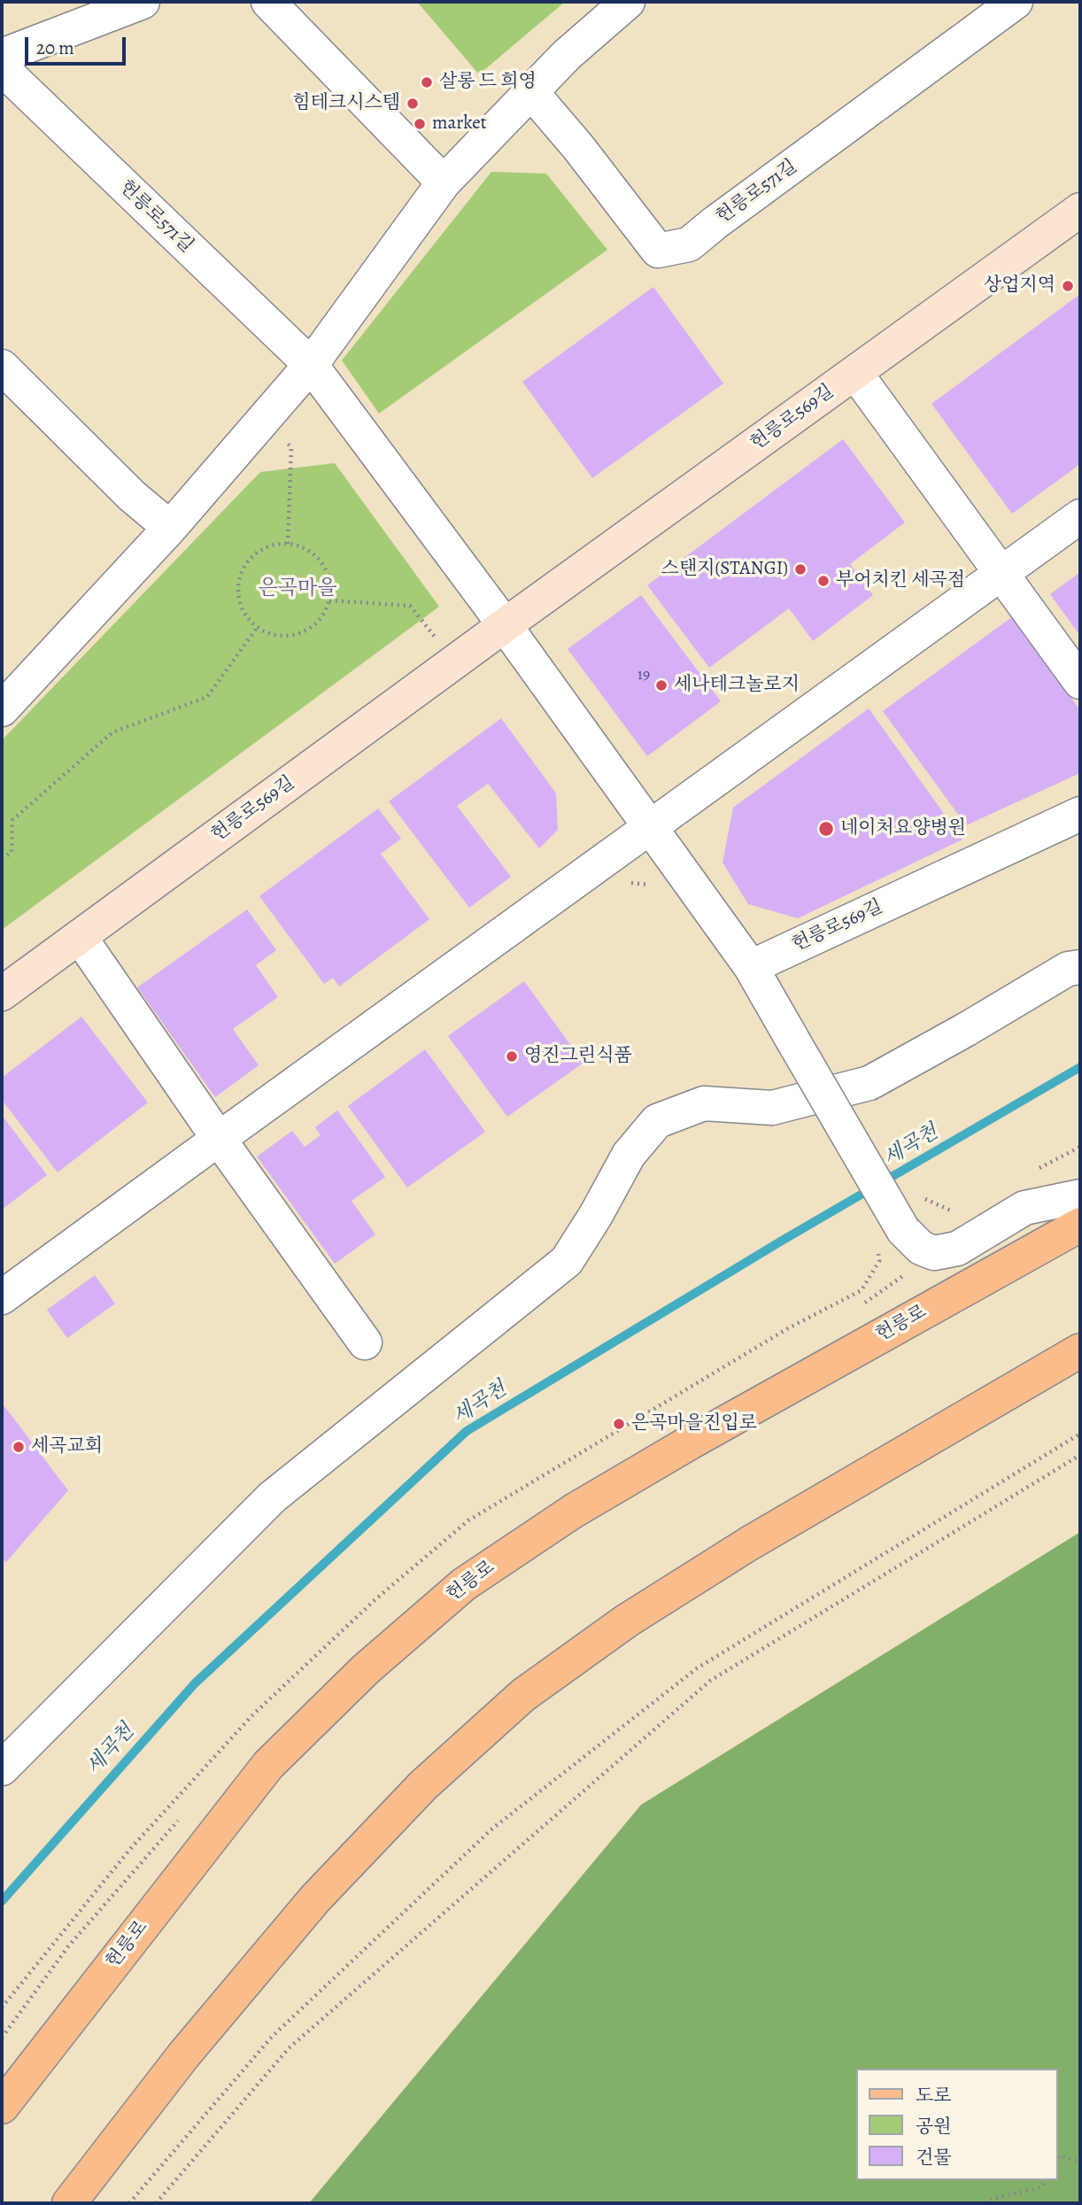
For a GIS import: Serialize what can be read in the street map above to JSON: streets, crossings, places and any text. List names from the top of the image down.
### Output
{
  "streets": {
    "main road": ["헌릉로"],
    "street": ["헌릉로571길", "헌릉로569길"]
  },
  "crossings": [
    ["헌릉로571길", "헌릉로569길"]
  ],
  "districts": ["은곡마을"],
  "water": ["세곡천"],
  "places": [
    "살롱 드 희영",
    "힘테크시스템",
    "market",
    "상업지역",
    "스탠지(STANGI)",
    "부어치킨 세곡점",
    "세나테크놀로지",
    "네이처요양병원",
    "영진그린식품",
    "은곡마을진입로",
    "세곡교회"
  ],
  "house_numbers": ["19"],
  "legend": ["도로", "공원", "건물"],
  "scale_bar": "20 m"
}
